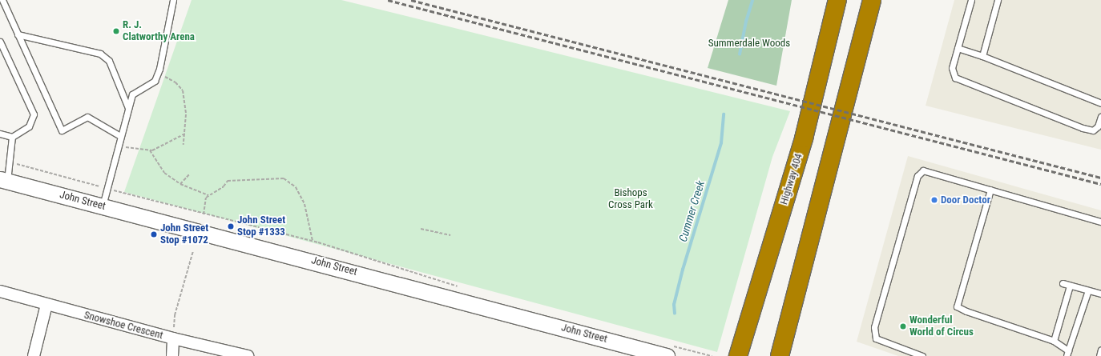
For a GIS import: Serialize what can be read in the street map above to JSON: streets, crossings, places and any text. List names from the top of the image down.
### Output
{
  "streets": {
    "highway": ["Highway 404"],
    "main road": ["John Street"],
    "street": ["Snowshoe Crescent"]
  },
  "water": ["Cummer Creek"],
  "parks": ["Summerdale Woods", "Bishops Cross Park"],
  "places": [
    "R. J. Clatworthy Arena",
    "Door Doctor",
    "John Street Stop #1333",
    "John Street Stop #1072",
    "Wonderful World of Circus"
  ]
}
